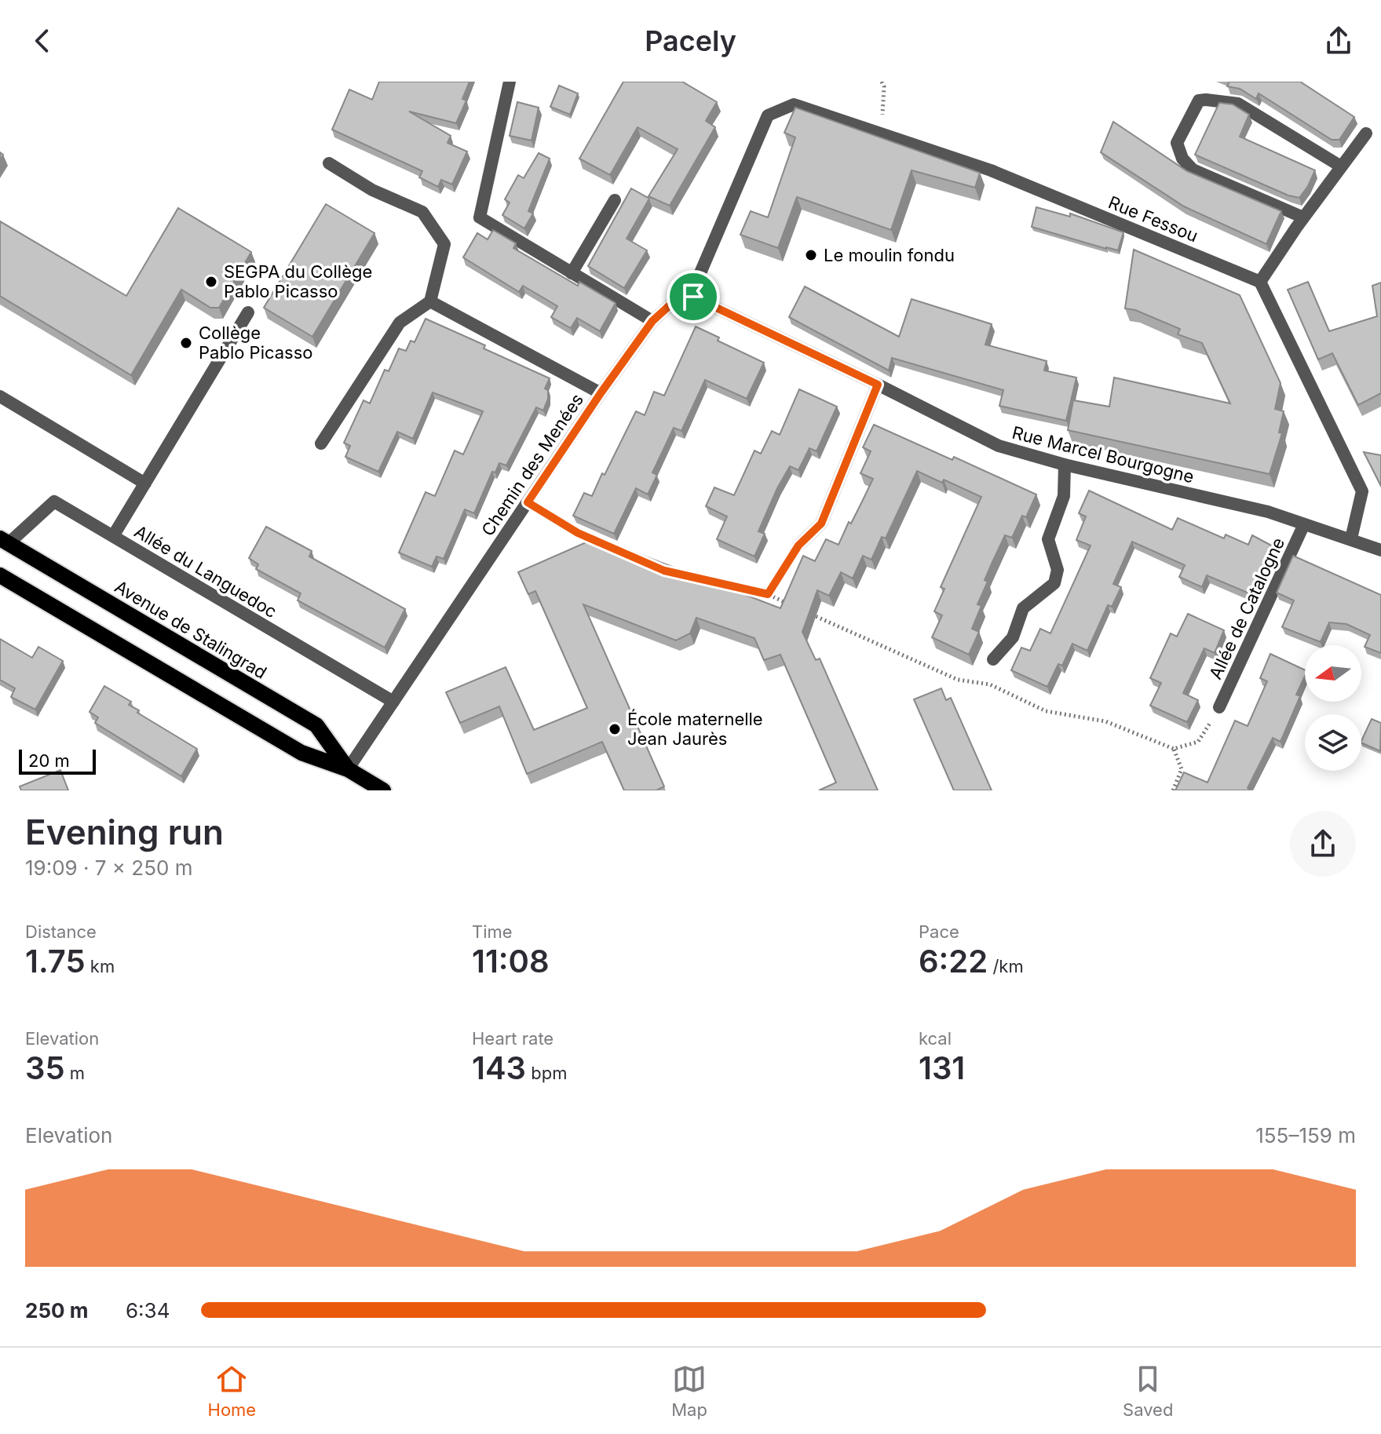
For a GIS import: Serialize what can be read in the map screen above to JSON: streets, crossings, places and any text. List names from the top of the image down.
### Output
{
  "streets": {
    "main road": ["Avenue de Stalingrad"],
    "street": [
      "Rue Fessou",
      "Rue Marcel Bourgogne",
      "Chemin des Menées",
      "Allée du Languedoc",
      "Allée de Catalogne"
    ]
  },
  "crossings": [
    ["Rue Fessou", "Rue Marcel Bourgogne"],
    ["Rue Fessou", "Chemin des Menées"],
    ["Rue Marcel Bourgogne", "Chemin des Menées"],
    ["Rue Marcel Bourgogne", "Allée de Catalogne"],
    ["Chemin des Menées", "Allée du Languedoc"],
    ["Chemin des Menées", "Avenue de Stalingrad"],
    ["Allée du Languedoc", "Avenue de Stalingrad"]
  ],
  "places": [
    "Le moulin fondu",
    "SEGPA du Collège Pablo Picasso",
    "Collège Pablo Picasso",
    "École maternelle Jean Jaurès"
  ],
  "scale_bar": "20 m",
  "north": "left",
  "page": {
    "header": "Pacely",
    "scale": "20 m",
    "heading": ["Evening run", "19:09 · 7 × 250 m"],
    "stats": [
      ["Distance", "1.75 km"],
      ["Time", "11:08"],
      ["Pace", "6:22 /km"],
      ["Elevation", "35 m"],
      ["Heart rate", "143 bpm"],
      ["kcal", "131"]
    ],
    "chart": ["Elevation", "155–159 m"],
    "list": [
      {
        "name": "250 m",
        "note": "6:34"
      }
    ],
    "tabs": ["Home", "Map", "Saved"]
  }
}
